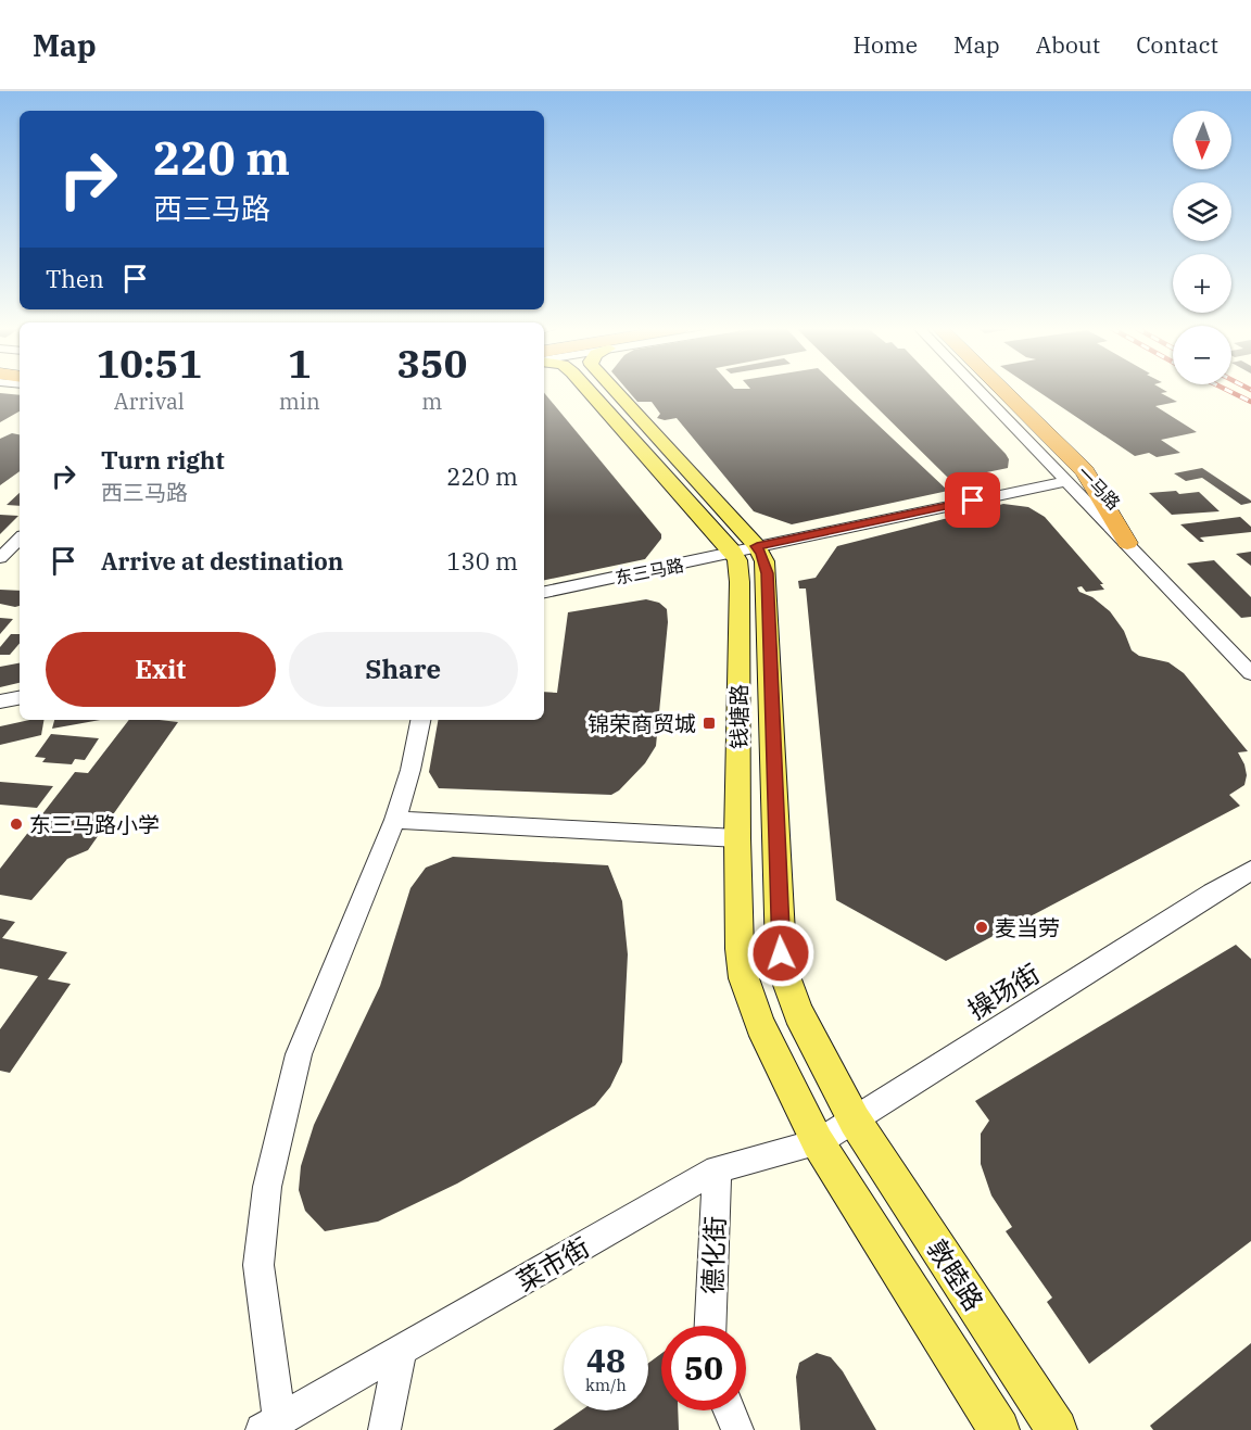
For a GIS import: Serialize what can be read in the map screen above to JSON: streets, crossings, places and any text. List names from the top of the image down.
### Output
{
  "streets": {
    "main road": ["钱塘路", "敦睦路"],
    "street": [
      "一马路",
      "东三马路",
      "操场街",
      "德化街",
      "菜市街"
    ]
  },
  "crossings": [
    ["一马路", "东三马路"],
    ["东三马路", "钱塘路"],
    ["钱塘路", "操场街"],
    ["钱塘路", "菜市街"],
    ["钱塘路", "敦睦路"],
    ["操场街", "菜市街"],
    ["操场街", "敦睦路"],
    ["德化街", "菜市街"],
    ["菜市街", "敦睦路"]
  ],
  "places": {
    "transit": ["锦荣商贸城"],
    "other": ["东三马路小学", "麦当劳"]
  },
  "north": "bottom",
  "page": {
    "header": "Map",
    "nav": [
      "Home",
      "Map",
      "About",
      "Contact"
    ],
    "map_buttons": ["+", "−"],
    "turn": ["220 m", "西三马路"],
    "then": "Then",
    "eta": [
      "10:51",
      "Arrival",
      "1",
      "min",
      "350",
      "m"
    ],
    "list": [
      {
        "name": "Turn right",
        "note": "西三马路",
        "value": "220 m"
      },
      {
        "name": "Arrive at destination",
        "value": "130 m"
      }
    ],
    "buttons": ["Exit", "Share"],
    "speed": "48 km/h",
    "limit": "50"
  }
}
